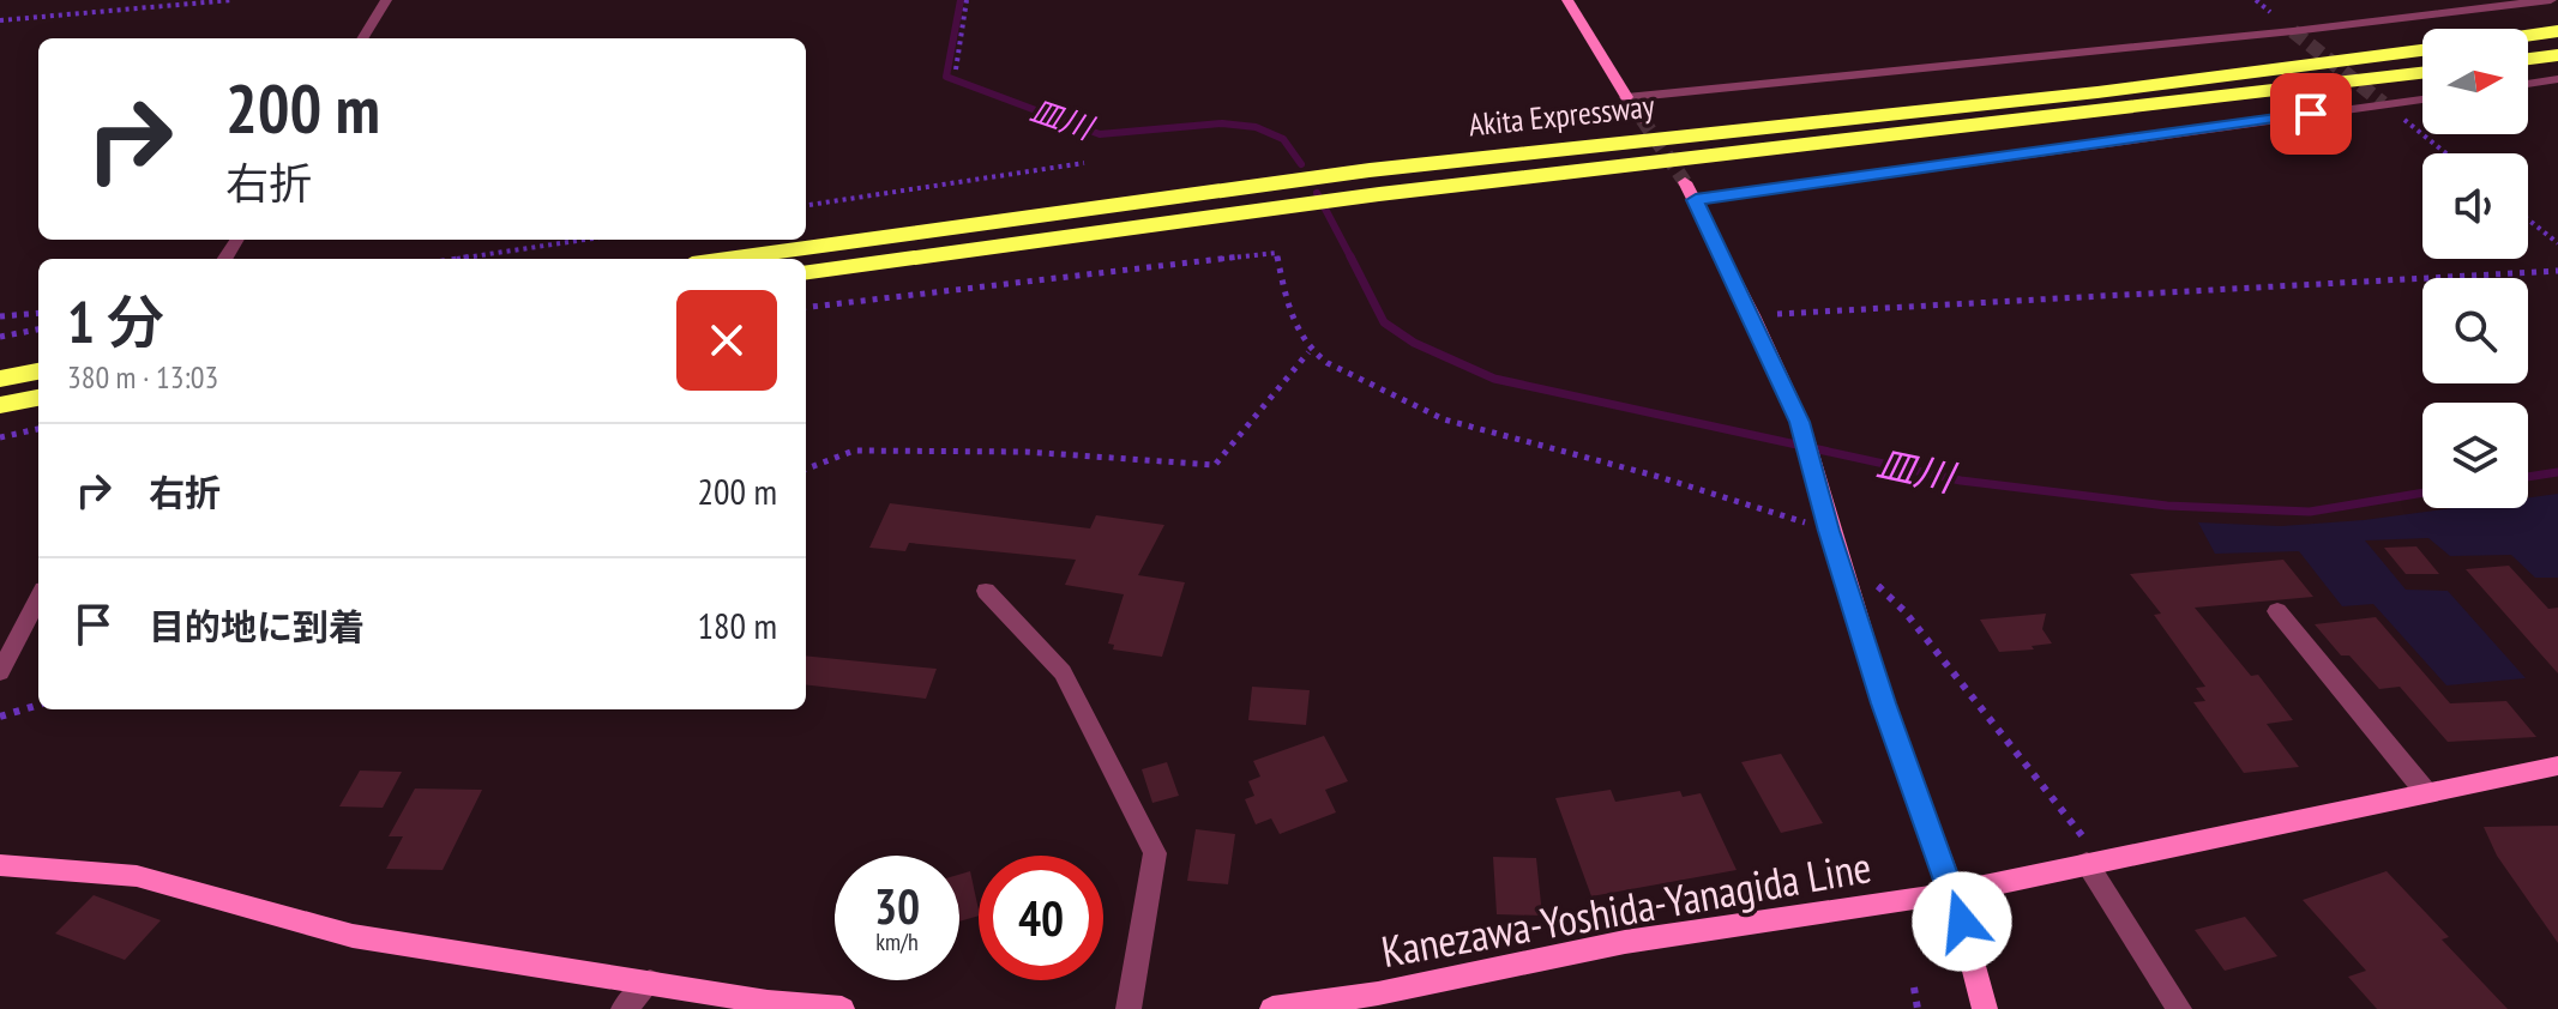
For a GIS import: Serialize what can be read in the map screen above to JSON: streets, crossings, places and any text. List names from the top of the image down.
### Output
{
  "streets": {
    "highway": ["Akita Expressway"],
    "main road": ["Kanezawa-Yoshida-Yanagida Line"]
  },
  "water": ["皿川"],
  "north": "right",
  "page": {
    "turn": ["200 m", "右折"],
    "heading": ["1 分", "380 m · 13:03"],
    "list": [
      {
        "name": "右折",
        "value": "200 m"
      },
      {
        "name": "目的地に到着",
        "value": "180 m"
      }
    ],
    "speed": "30 km/h",
    "limit": "40"
  }
}
